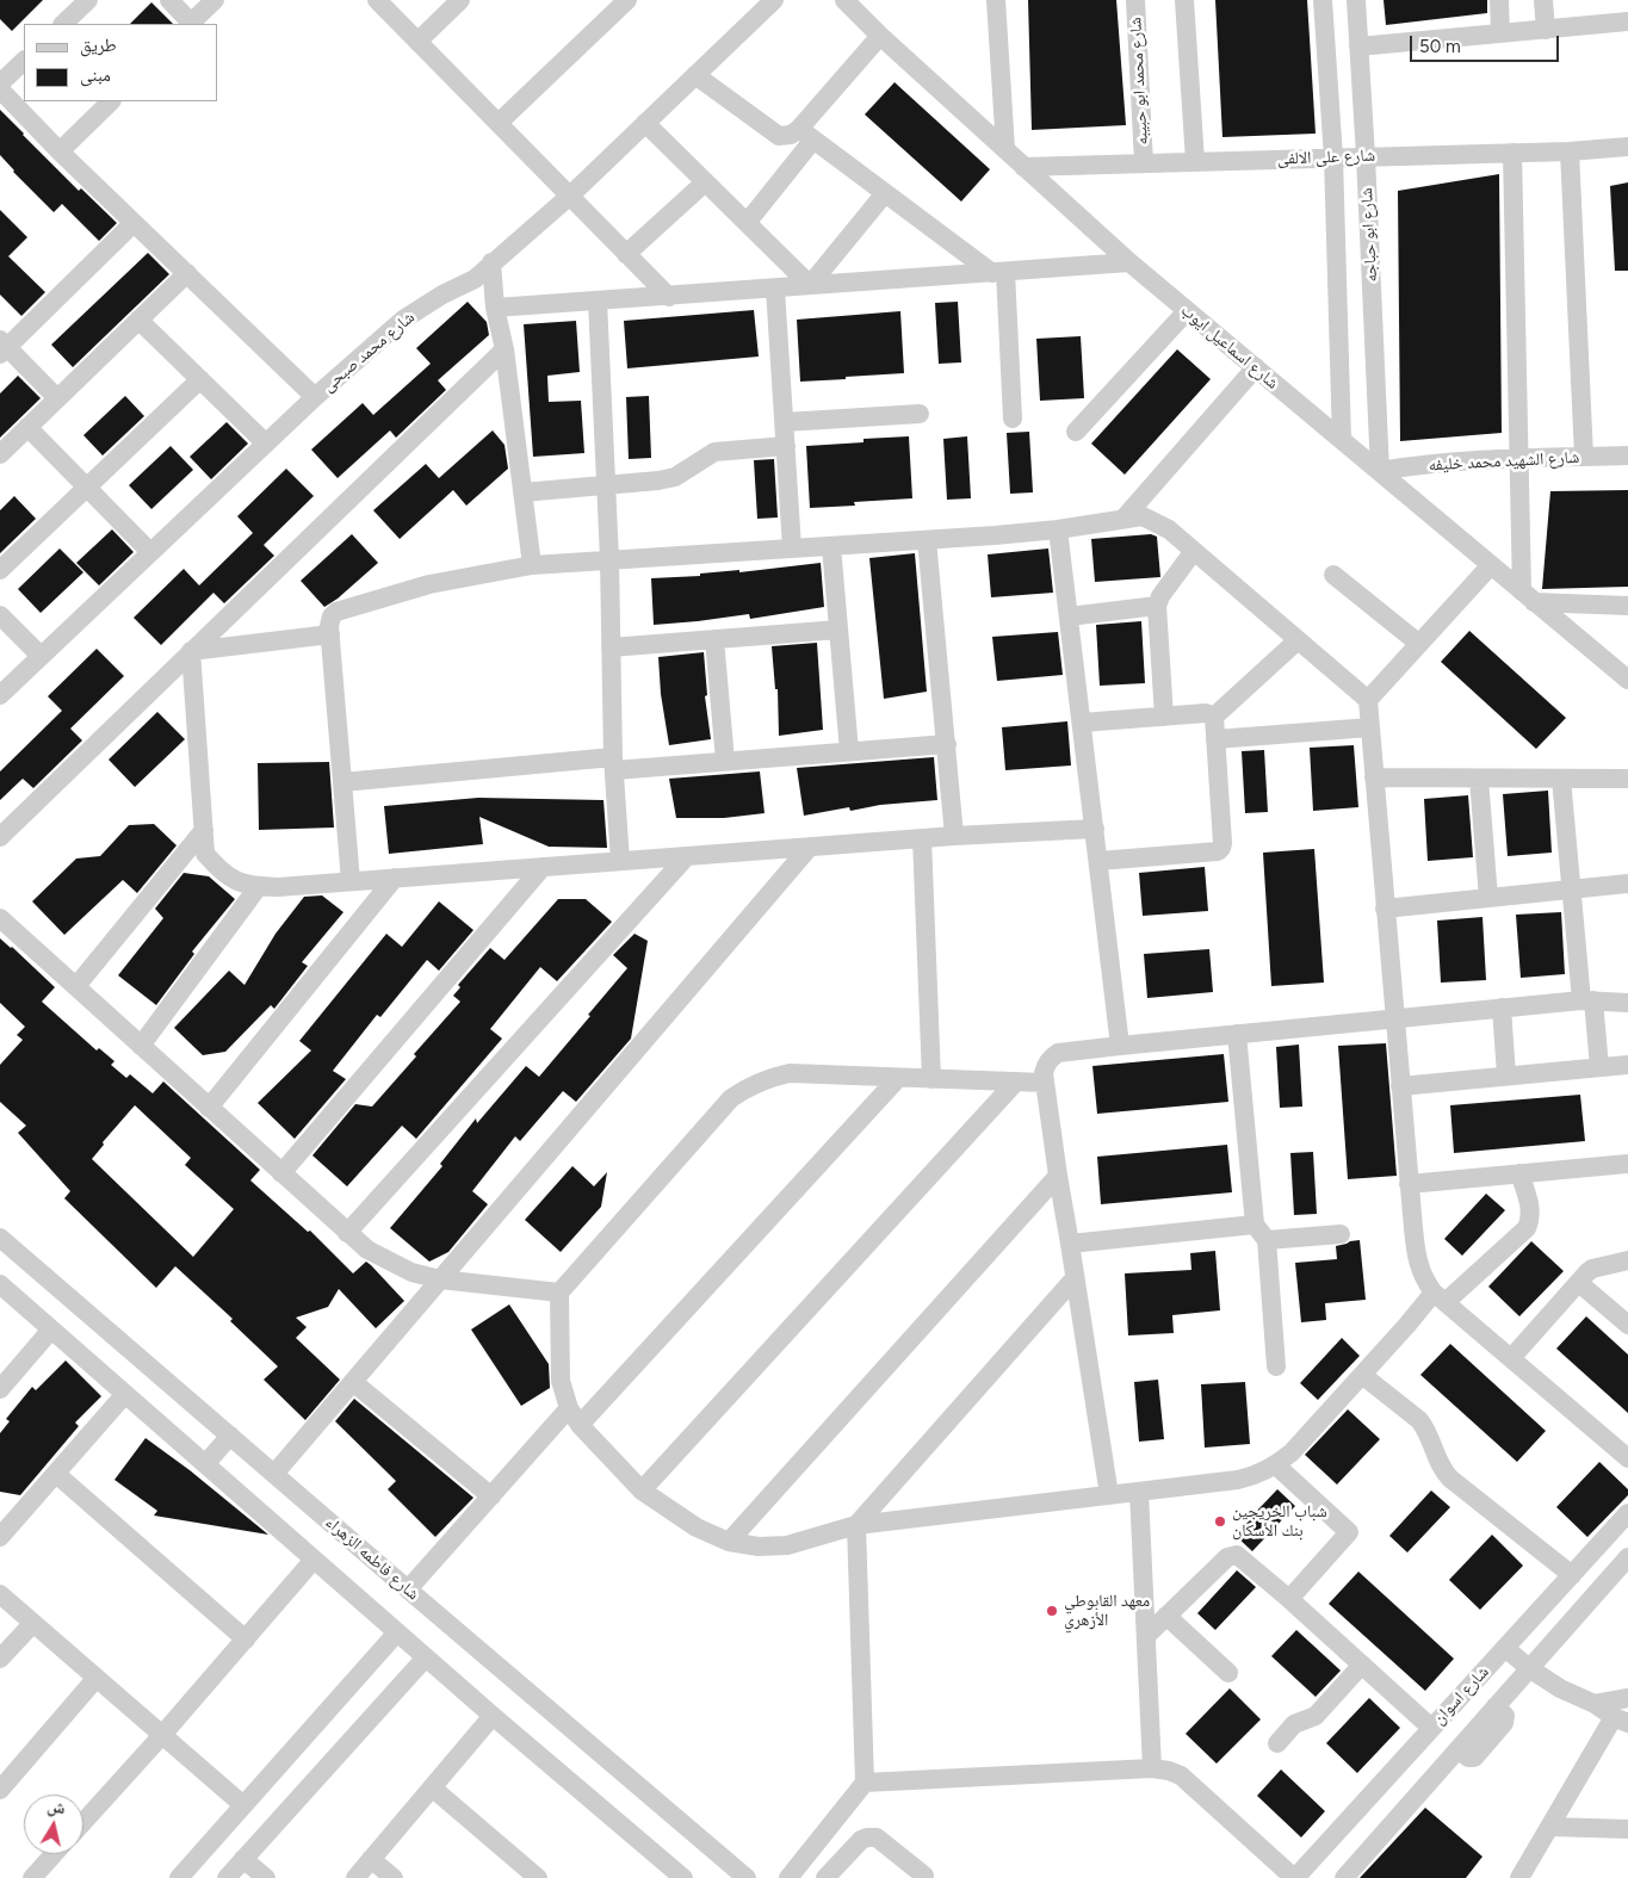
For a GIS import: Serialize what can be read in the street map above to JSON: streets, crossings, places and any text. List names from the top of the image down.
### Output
{
  "streets": {
    "street": [
      "شارع محمد ابو حبيبه",
      "شارع على الالفى",
      "شارع ابو حباجه",
      "شارع اسماعيل ايوب",
      "شارع محمد صبحى",
      "شارع الشهيد محمد خليفه",
      "شارع فاطمه الزهراء",
      "شارع اسوان"
    ]
  },
  "crossings": [
    ["شارع محمد ابو حبيبه", "شارع على الالفى"],
    ["شارع على الالفى", "شارع ابو حباجه"],
    ["شارع على الالفى", "شارع اسماعيل ايوب"],
    ["شارع ابو حباجه", "شارع اسماعيل ايوب"],
    ["شارع ابو حباجه", "شارع الشهيد محمد خليفه"],
    ["شارع اسماعيل ايوب", "شارع الشهيد محمد خليفه"]
  ],
  "places": ["شباب الخريجين بنك الأسكان", "معهد القابوطي الأزهري"],
  "legend": ["طريق", "مبنى"],
  "scale_bar": "50 m",
  "north": "top"
}
